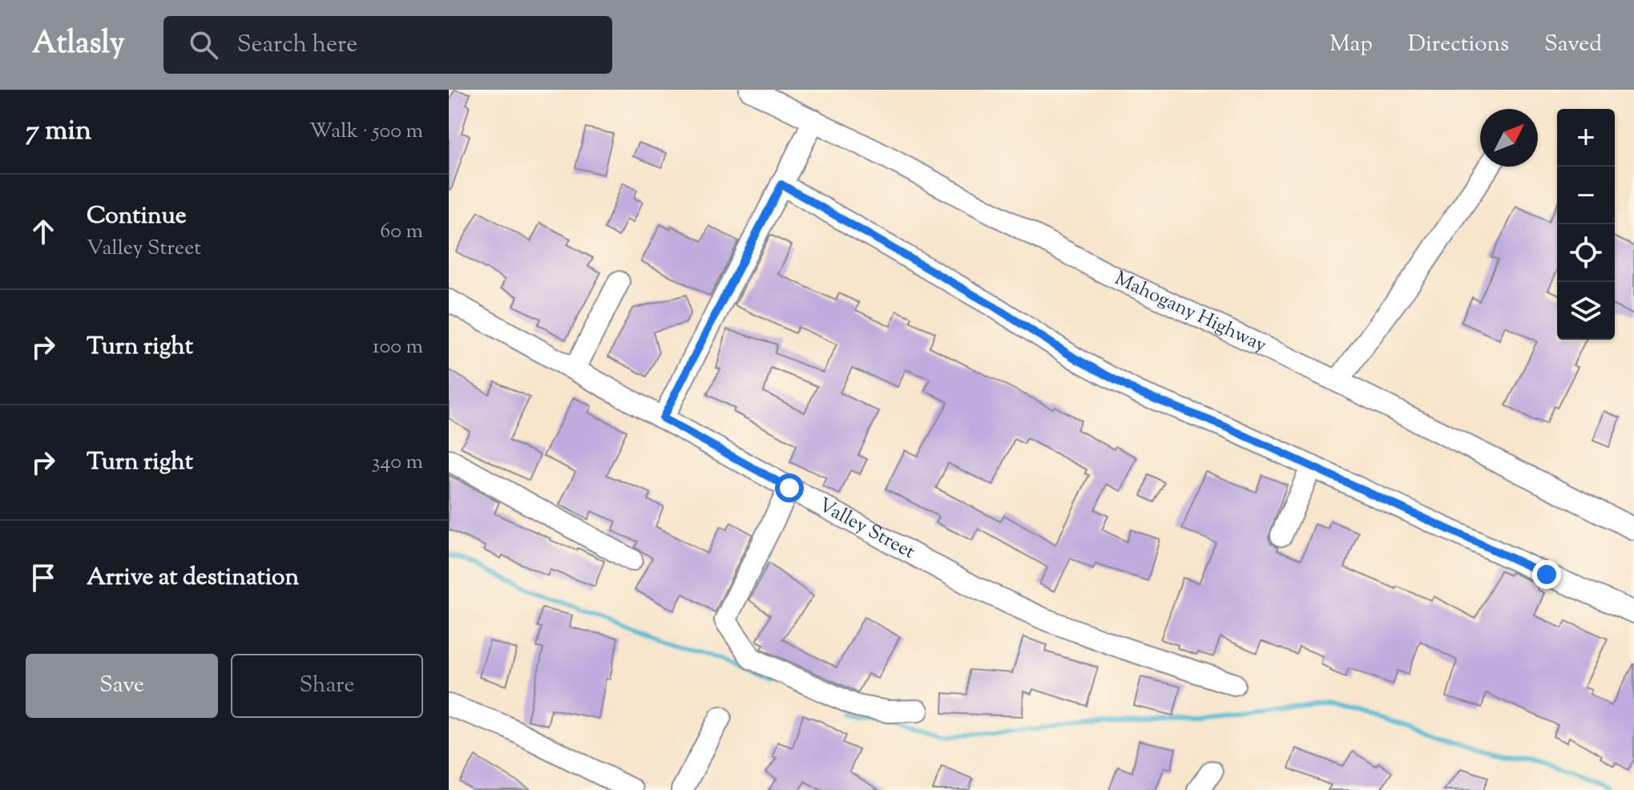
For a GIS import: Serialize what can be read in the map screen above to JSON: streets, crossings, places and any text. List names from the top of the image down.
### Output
{
  "streets": {
    "street": ["Mahogany Highway", "Valley Street"]
  },
  "north": "top right",
  "page": {
    "header": "Atlasly",
    "search": "Search here",
    "nav": ["Map", "Directions", "Saved"],
    "heading": ["7 min", "Walk · 500 m"],
    "map_buttons": ["+", "−"],
    "list": [
      ["Continue", "Valley Street", "60 m"],
      ["Turn right", "100 m"],
      ["Turn right", "340 m"],
      "Arrive at destination"
    ],
    "buttons": ["Save", "Share"]
  }
}
